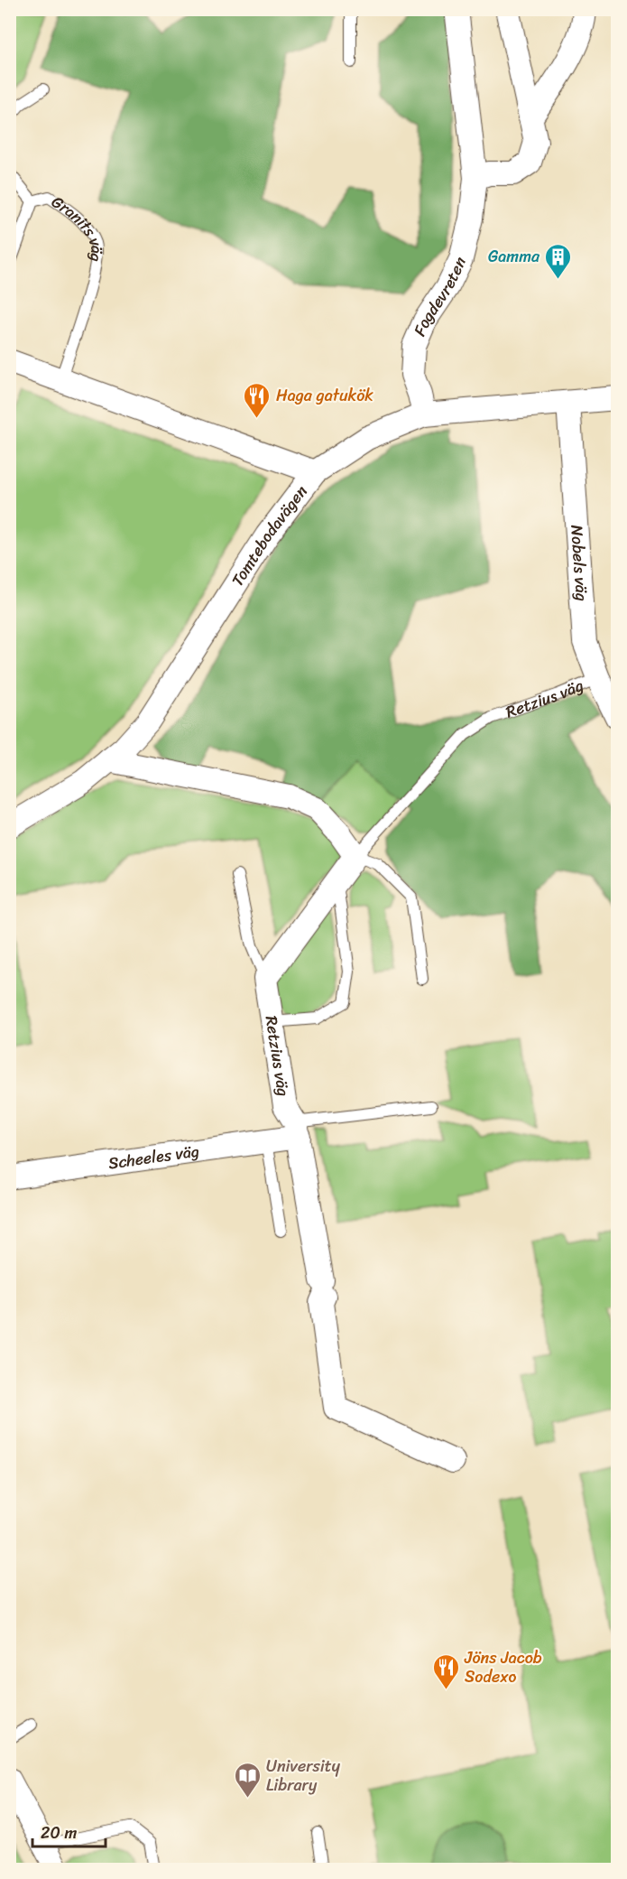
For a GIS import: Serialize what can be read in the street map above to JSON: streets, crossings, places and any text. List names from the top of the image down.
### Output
{
  "streets": {
    "street": [
      "Fogdevreten",
      "Tomtebodavägen",
      "Nobels väg",
      "Retzius väg",
      "Scheeles väg"
    ],
    "lane": ["Granits väg"]
  },
  "crossings": [
    ["Fogdevreten", "Tomtebodavägen"],
    ["Tomtebodavägen", "Nobels väg"],
    ["Nobels väg", "Retzius väg"],
    ["Retzius väg", "Scheeles väg"]
  ],
  "places": {
    "building": ["Gamma"],
    "restaurant": ["Haga gatukök", "Jöns Jacob Sodexo"],
    "library": ["University Library"]
  },
  "scale_bar": "20 m"
}
